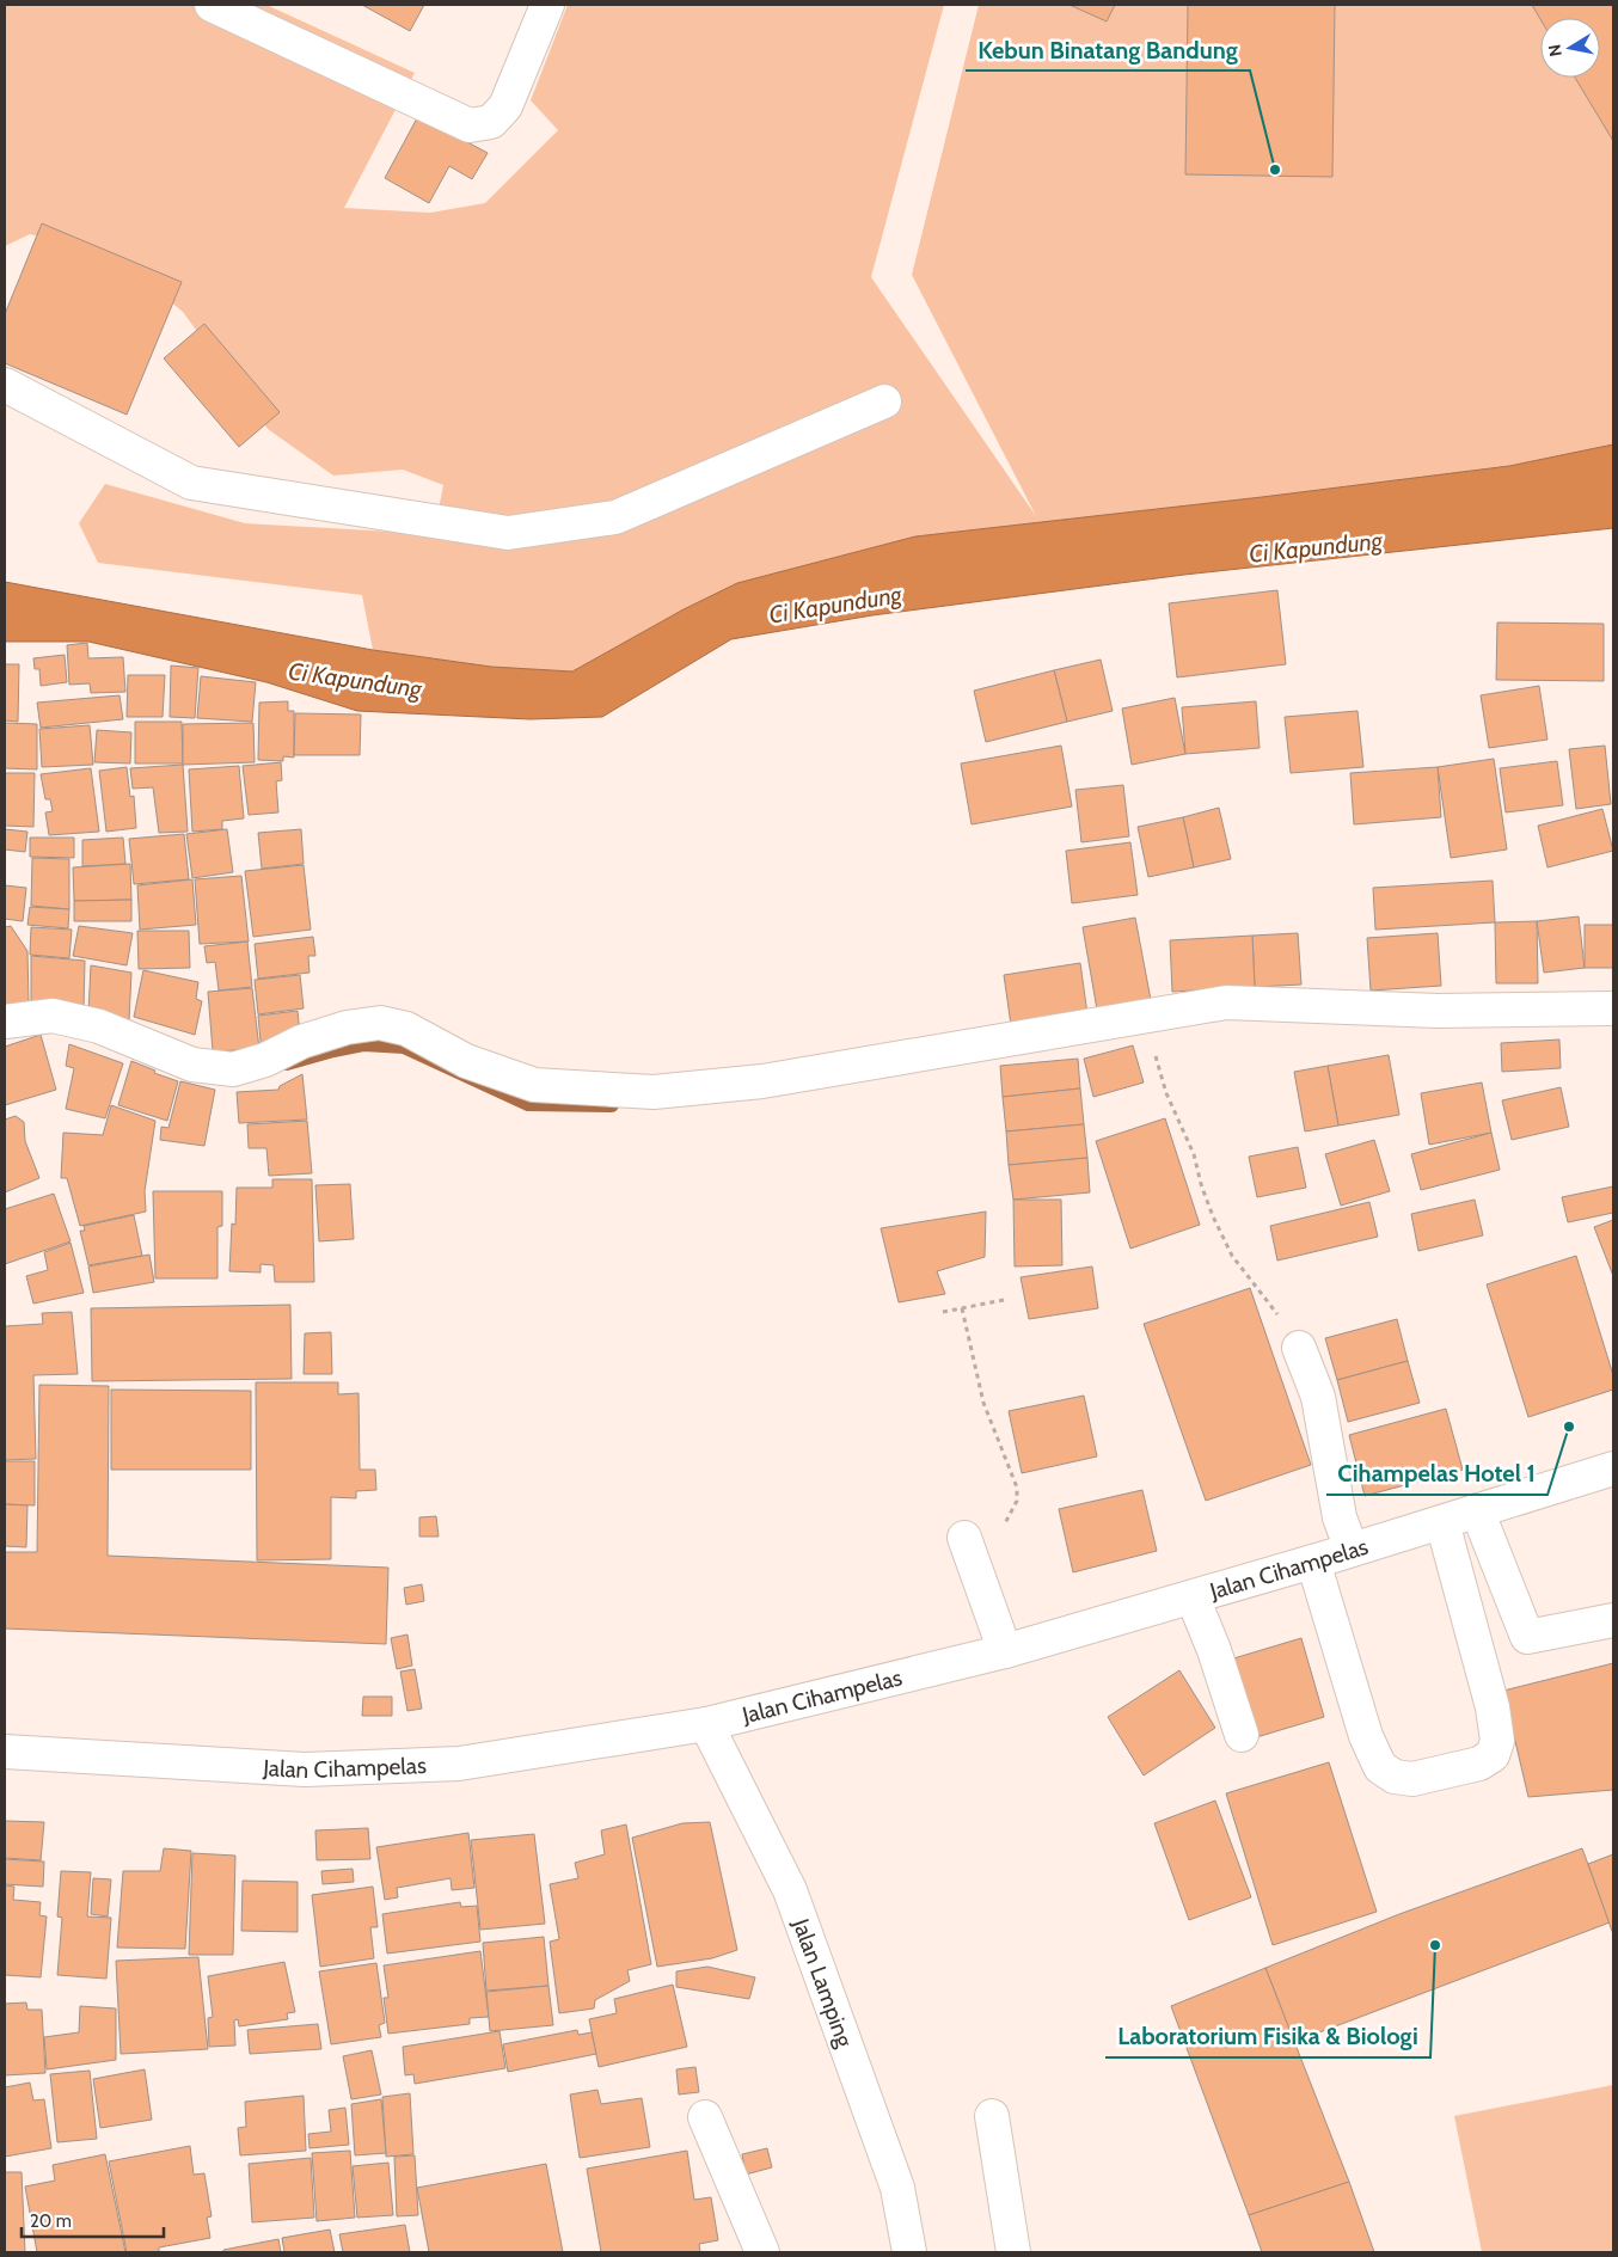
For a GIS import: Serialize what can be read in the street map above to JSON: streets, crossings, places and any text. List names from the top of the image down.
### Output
{
  "streets": {
    "street": ["Jalan Cihampelas", "Jalan Lamping"]
  },
  "crossings": [
    ["Jalan Cihampelas", "Jalan Lamping"]
  ],
  "water": ["Ci Kapundung"],
  "places": ["Kebun Binatang Bandung", "Cihampelas Hotel 1", "Laboratorium Fisika & Biologi"],
  "scale_bar": "20 m",
  "north": "left"
}
